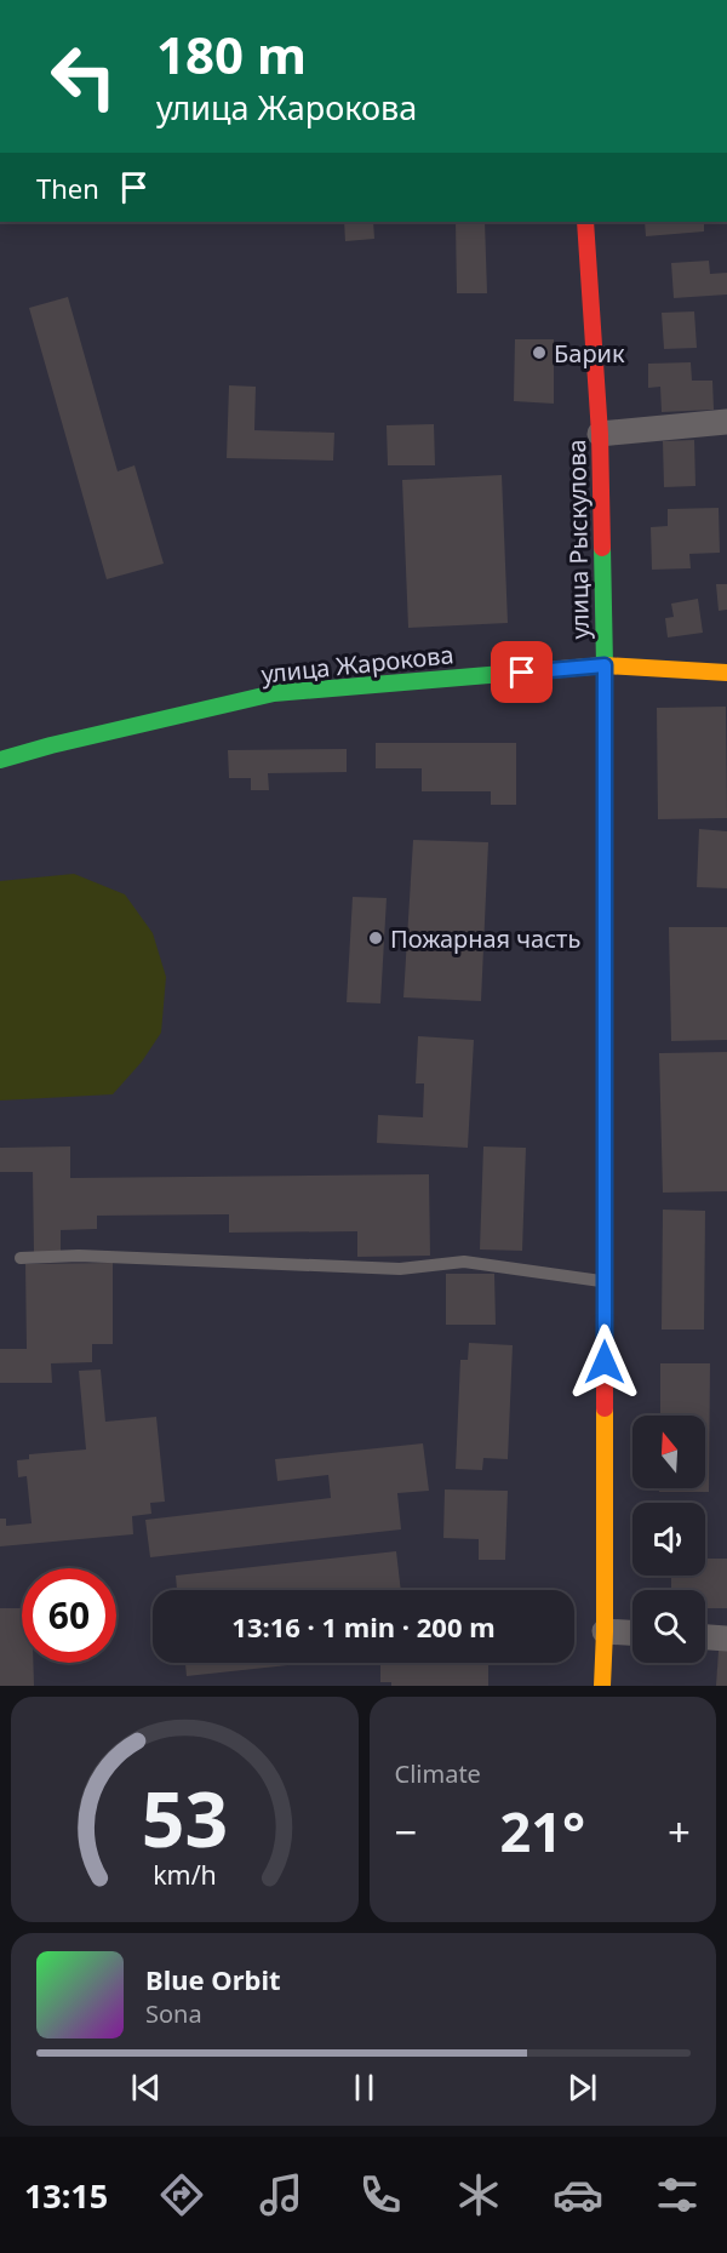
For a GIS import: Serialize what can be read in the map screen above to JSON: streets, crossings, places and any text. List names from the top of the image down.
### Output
{
  "streets": {
    "main road": ["улица Рыскулова", "улица Жарокова"]
  },
  "crossings": [
    ["улица Рыскулова", "улица Жарокова"]
  ],
  "places": ["Барик", "Пожарная часть"],
  "north": "top",
  "page": {
    "turn": ["180 m", "улица Жарокова"],
    "then": "Then",
    "limit": "60",
    "trip": "13:16 · 1 min · 200 m",
    "tile": "Climate",
    "heat": ["−", "21°", "+"],
    "song": ["Blue Orbit", "Sona"],
    "tabs": "13:15",
    "gauge": ["53", "km/h"]
  }
}
